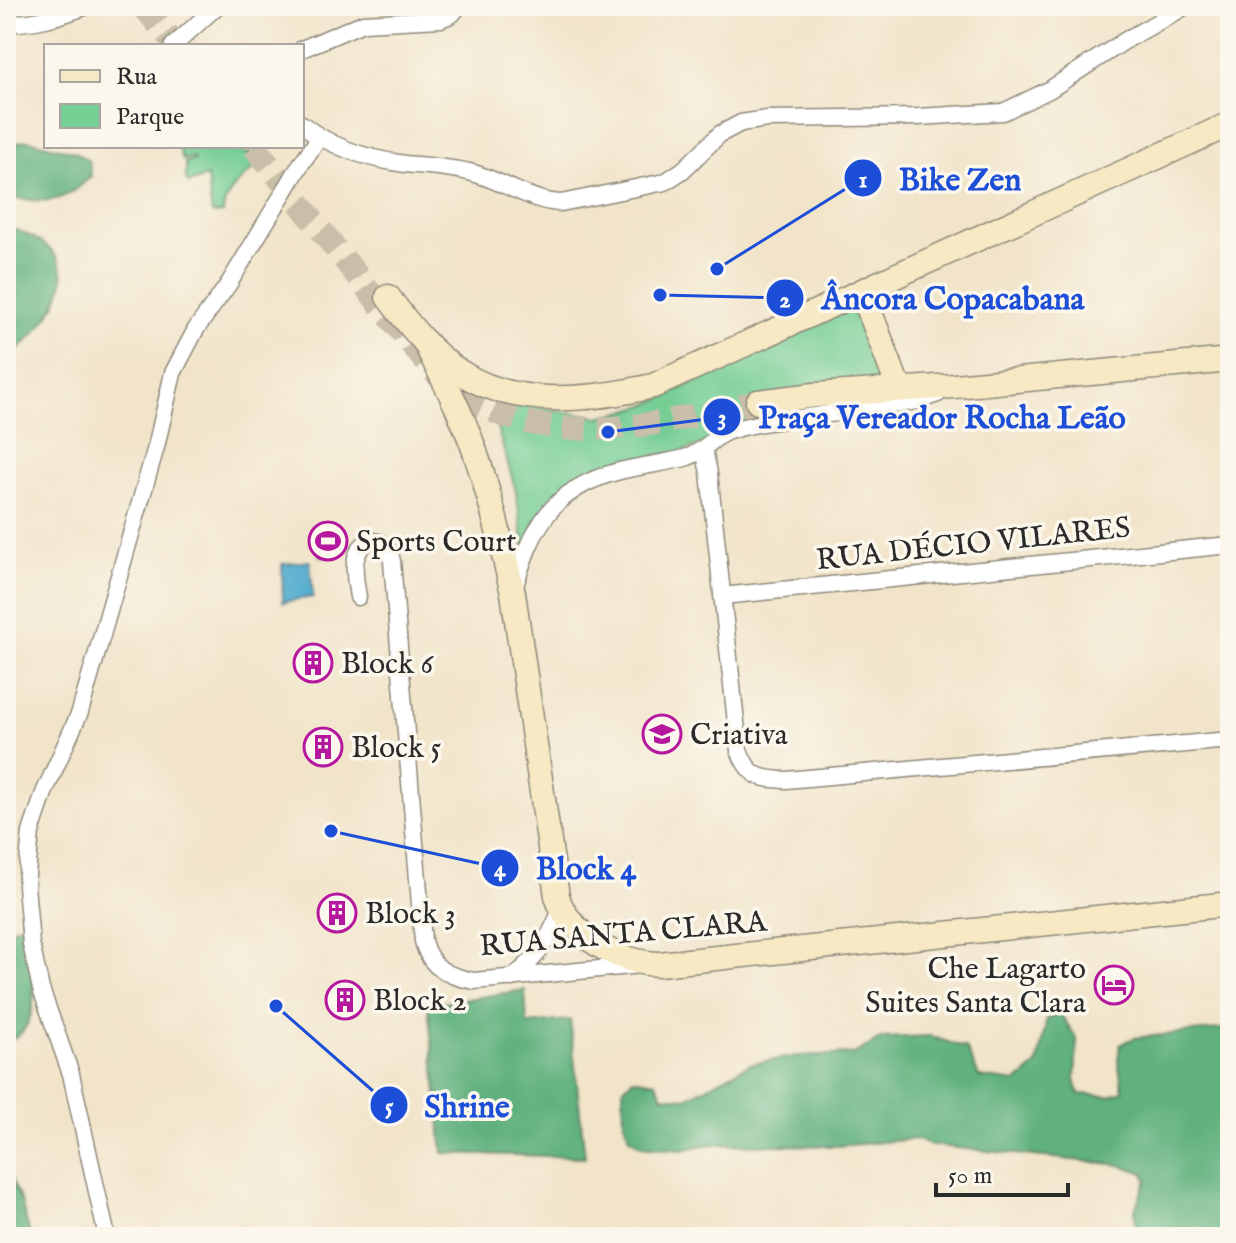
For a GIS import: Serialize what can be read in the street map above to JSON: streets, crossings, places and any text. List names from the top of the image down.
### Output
{
  "streets": {
    "main road": ["RUA SANTA CLARA"],
    "street": ["RUA DÉCIO VILARES"]
  },
  "places": {
    "other": [
      "Bike Zen",
      "Âncora Copacabana",
      "Praça Vereador Rocha Leão",
      "Block 4",
      "Shrine"
    ],
    "sports": ["Sports Court"],
    "building": [
      "Block 6",
      "Block 5",
      "Block 3",
      "Block 2"
    ],
    "school or university": ["Criativa"],
    "hotel": ["Che Lagarto Suites Santa Clara"]
  },
  "legend": ["Rua", "Parque"],
  "scale_bar": "50 m"
}
